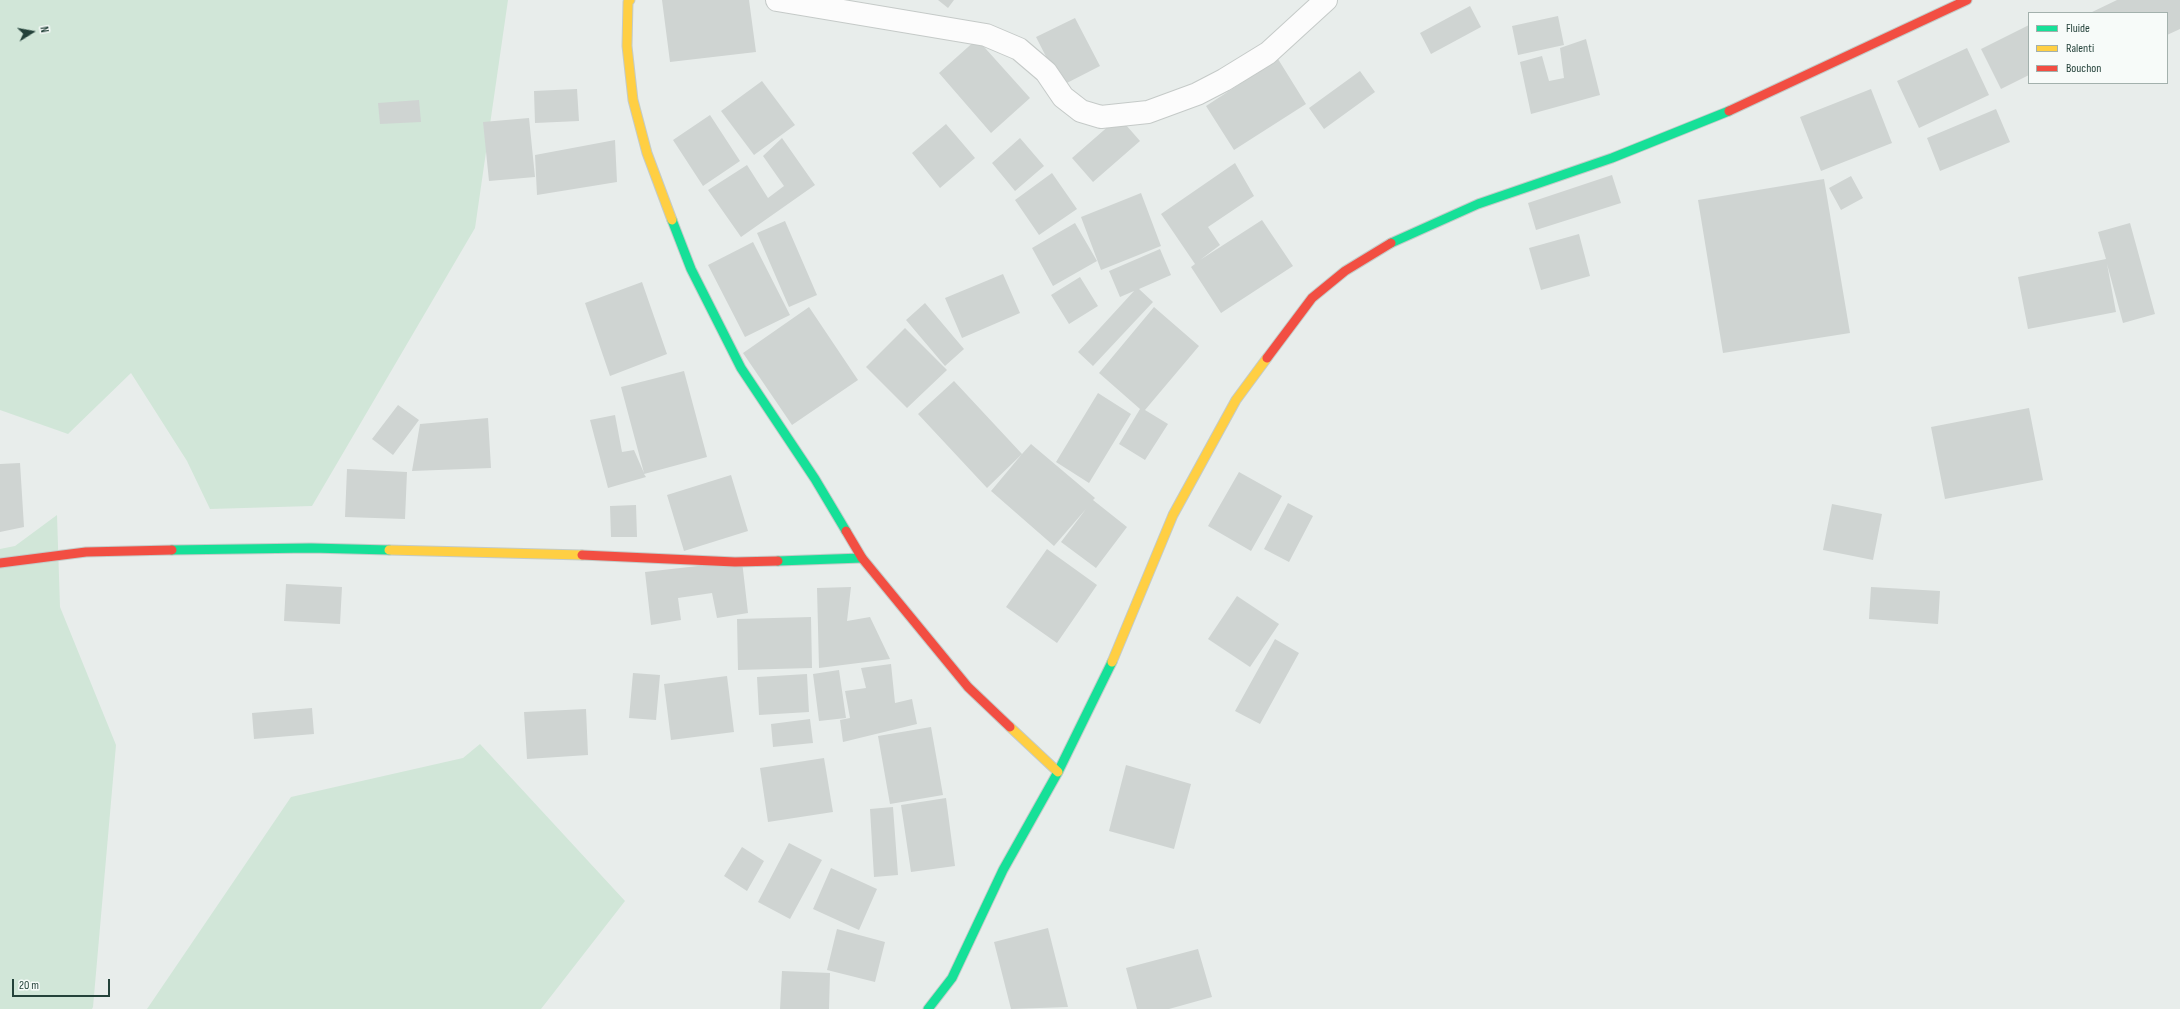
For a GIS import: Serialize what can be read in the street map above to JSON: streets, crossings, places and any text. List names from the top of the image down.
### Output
{
  "legend": ["Fluide", "Ralenti", "Bouchon"],
  "scale_bar": "20 m",
  "north": "right"
}
